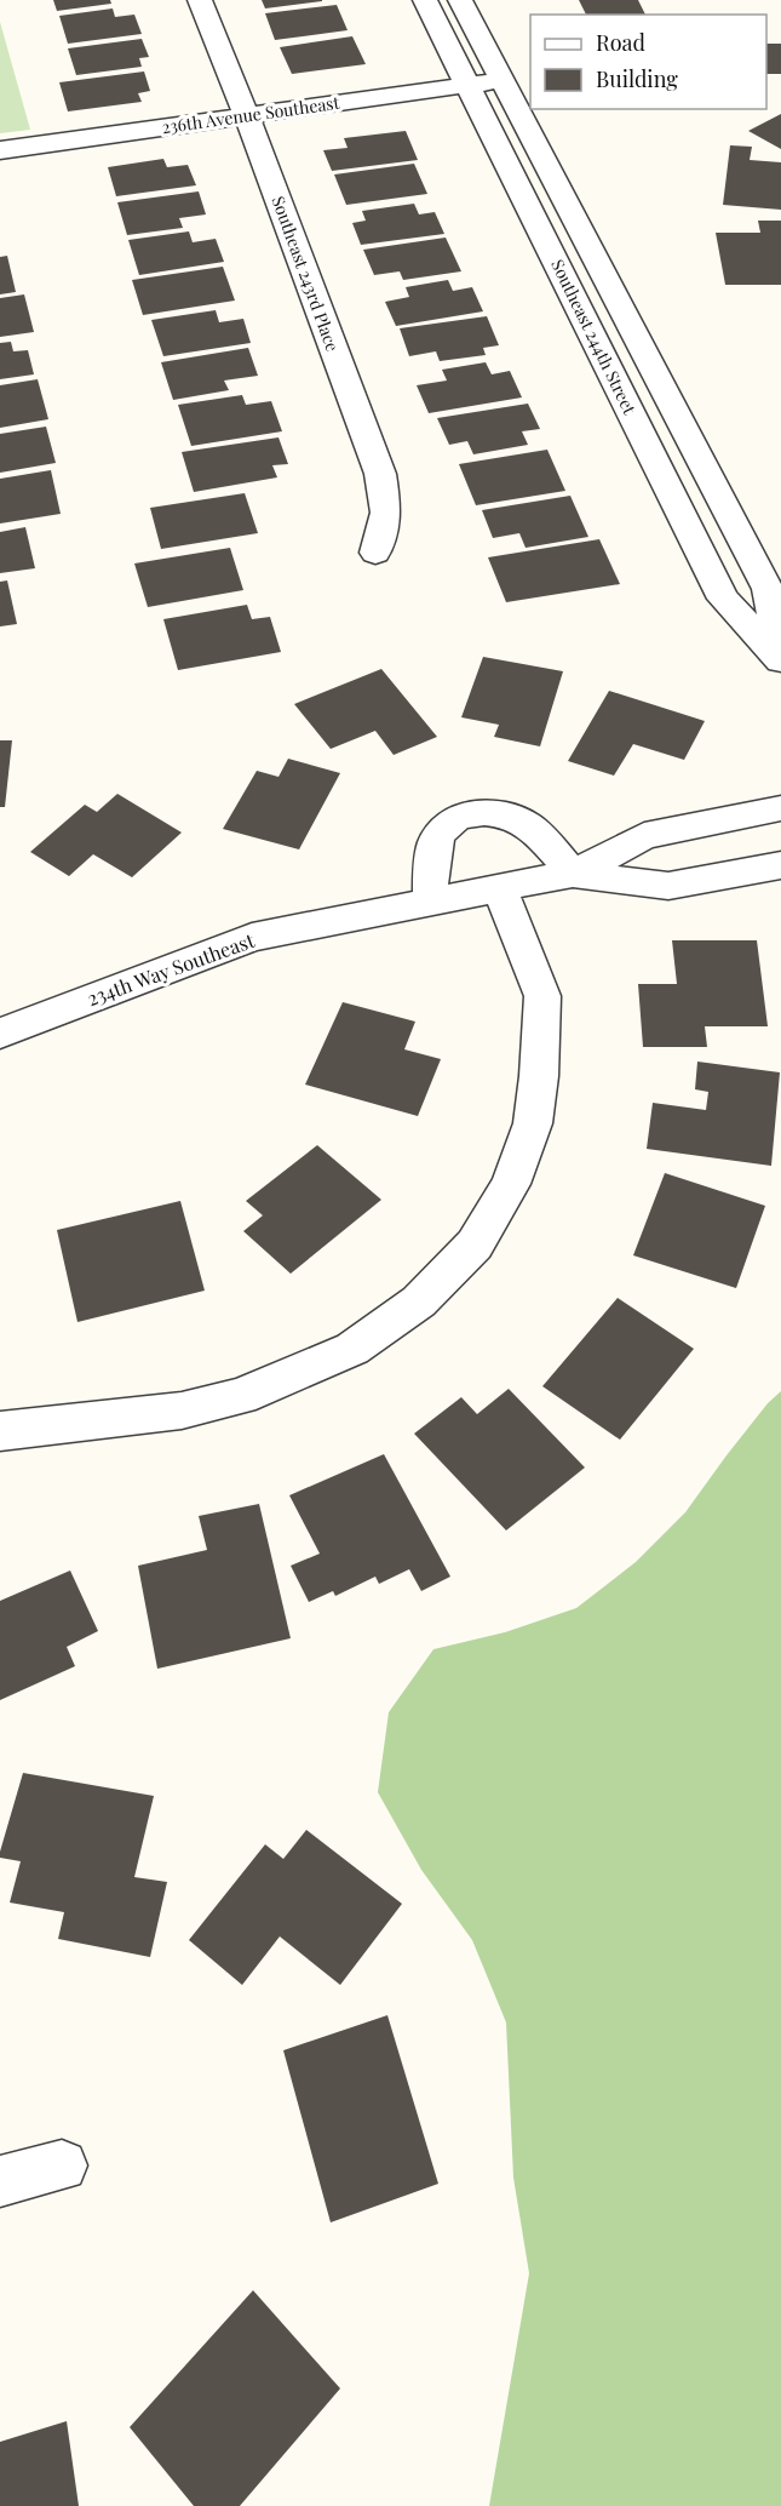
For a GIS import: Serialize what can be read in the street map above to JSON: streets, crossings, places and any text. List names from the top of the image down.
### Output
{
  "streets": {
    "street": [
      "236th Avenue Southeast",
      "Southeast 243rd Place",
      "Southeast 244th Street",
      "234th Way Southeast"
    ]
  },
  "crossings": [
    ["236th Avenue Southeast", "Southeast 243rd Place"],
    ["236th Avenue Southeast", "Southeast 244th Street"]
  ],
  "legend": ["Road", "Building"]
}
